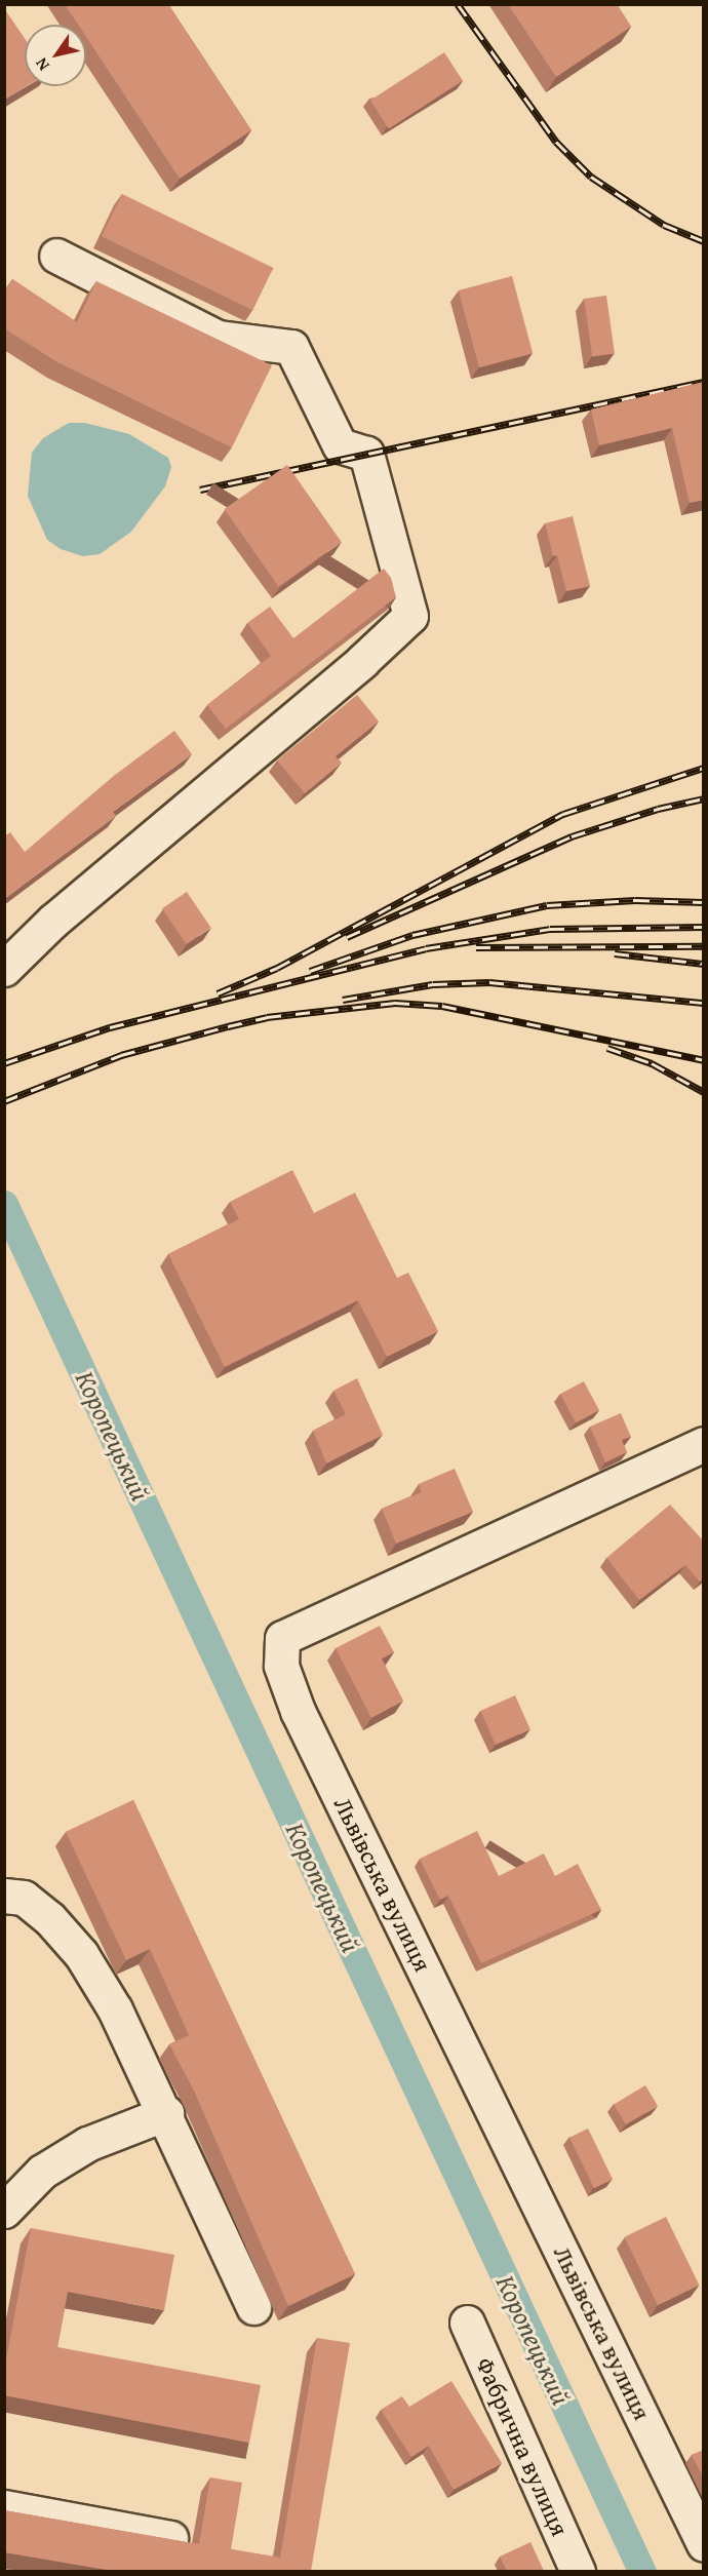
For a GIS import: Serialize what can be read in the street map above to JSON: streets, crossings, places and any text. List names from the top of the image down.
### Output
{
  "streets": {
    "street": ["Львівська вулиця", "Фабрична вулиця"]
  },
  "water": ["Коропецький"],
  "north": "bottom left"
}
